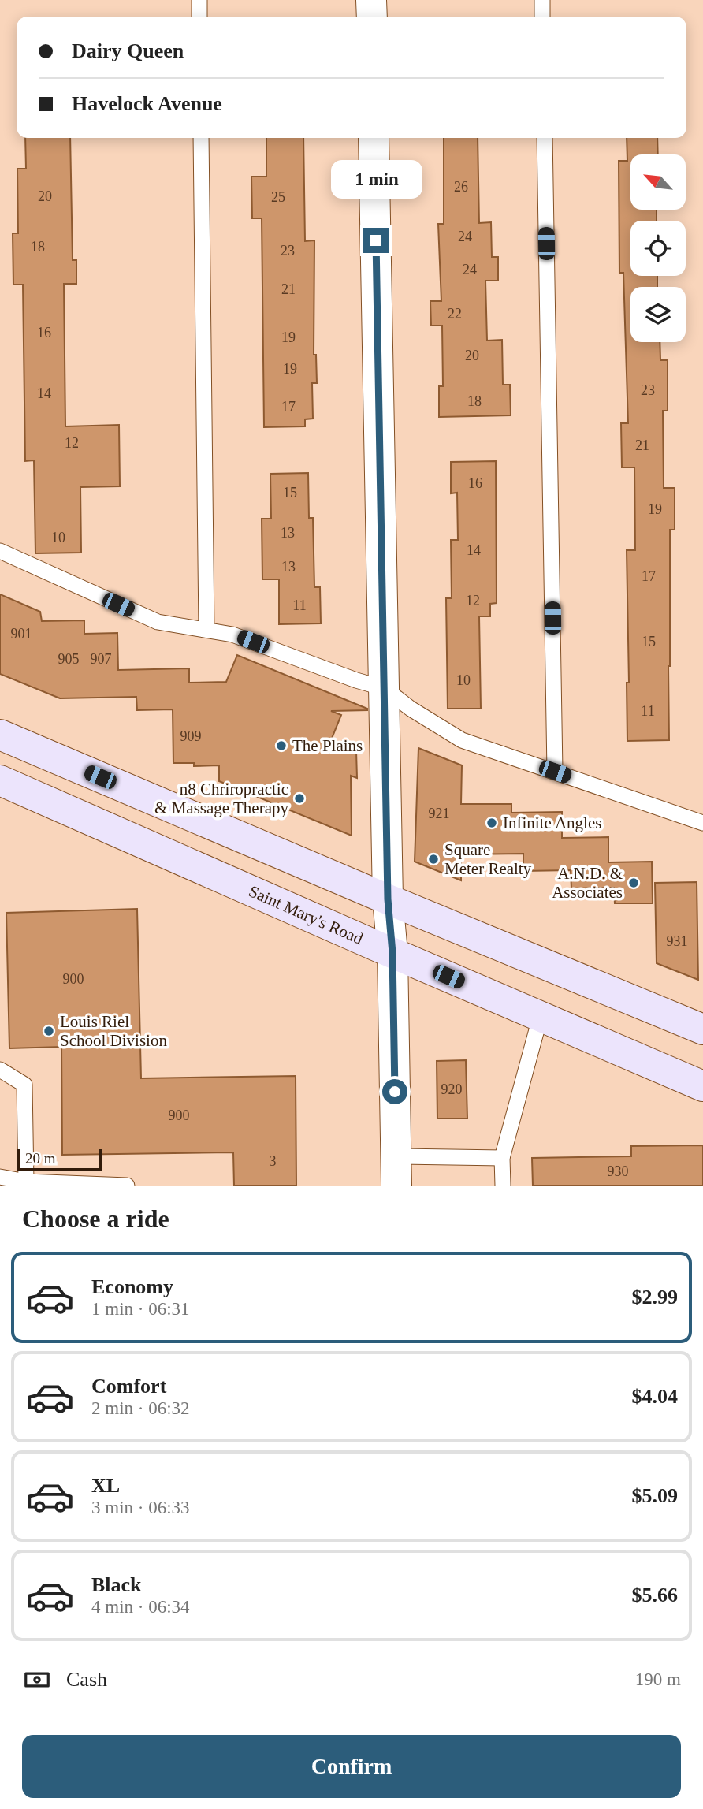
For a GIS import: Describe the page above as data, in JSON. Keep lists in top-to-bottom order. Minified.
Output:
{"streets":{"main road":["Saint Mary's Road"]},"places":["The Plains","n8 Chriropractic & Massage Therapy","Infinite Angles","Square Meter Realty","A.N.D. & Associates","Louis Riel School Division"],"house_numbers":["26","20","25","24","18","23","24","21","22","16","19","20","19","23","14","18","17","12","21","16","15","19","13","10","14","13","17","12","11","901","15","905","907","10","11","909","921","931","900","920","900","3","930"],"scale_bar":"20 m","north":"top left","page":{"banner":["Dairy Queen","Havelock Avenue"],"bubble":"1 min","scale":"20 m","heading":"Choose a ride","list":[{"name":"Economy","note":"1 min · 06:31","value":"$2.99"},{"name":"Comfort","note":"2 min · 06:32","value":"$4.04"},{"name":"XL","note":"3 min · 06:33","value":"$5.09"},{"name":"Black","note":"4 min · 06:34","value":"$5.66"}],"pay":["Cash","190 m"],"buttons":"Confirm"}}
